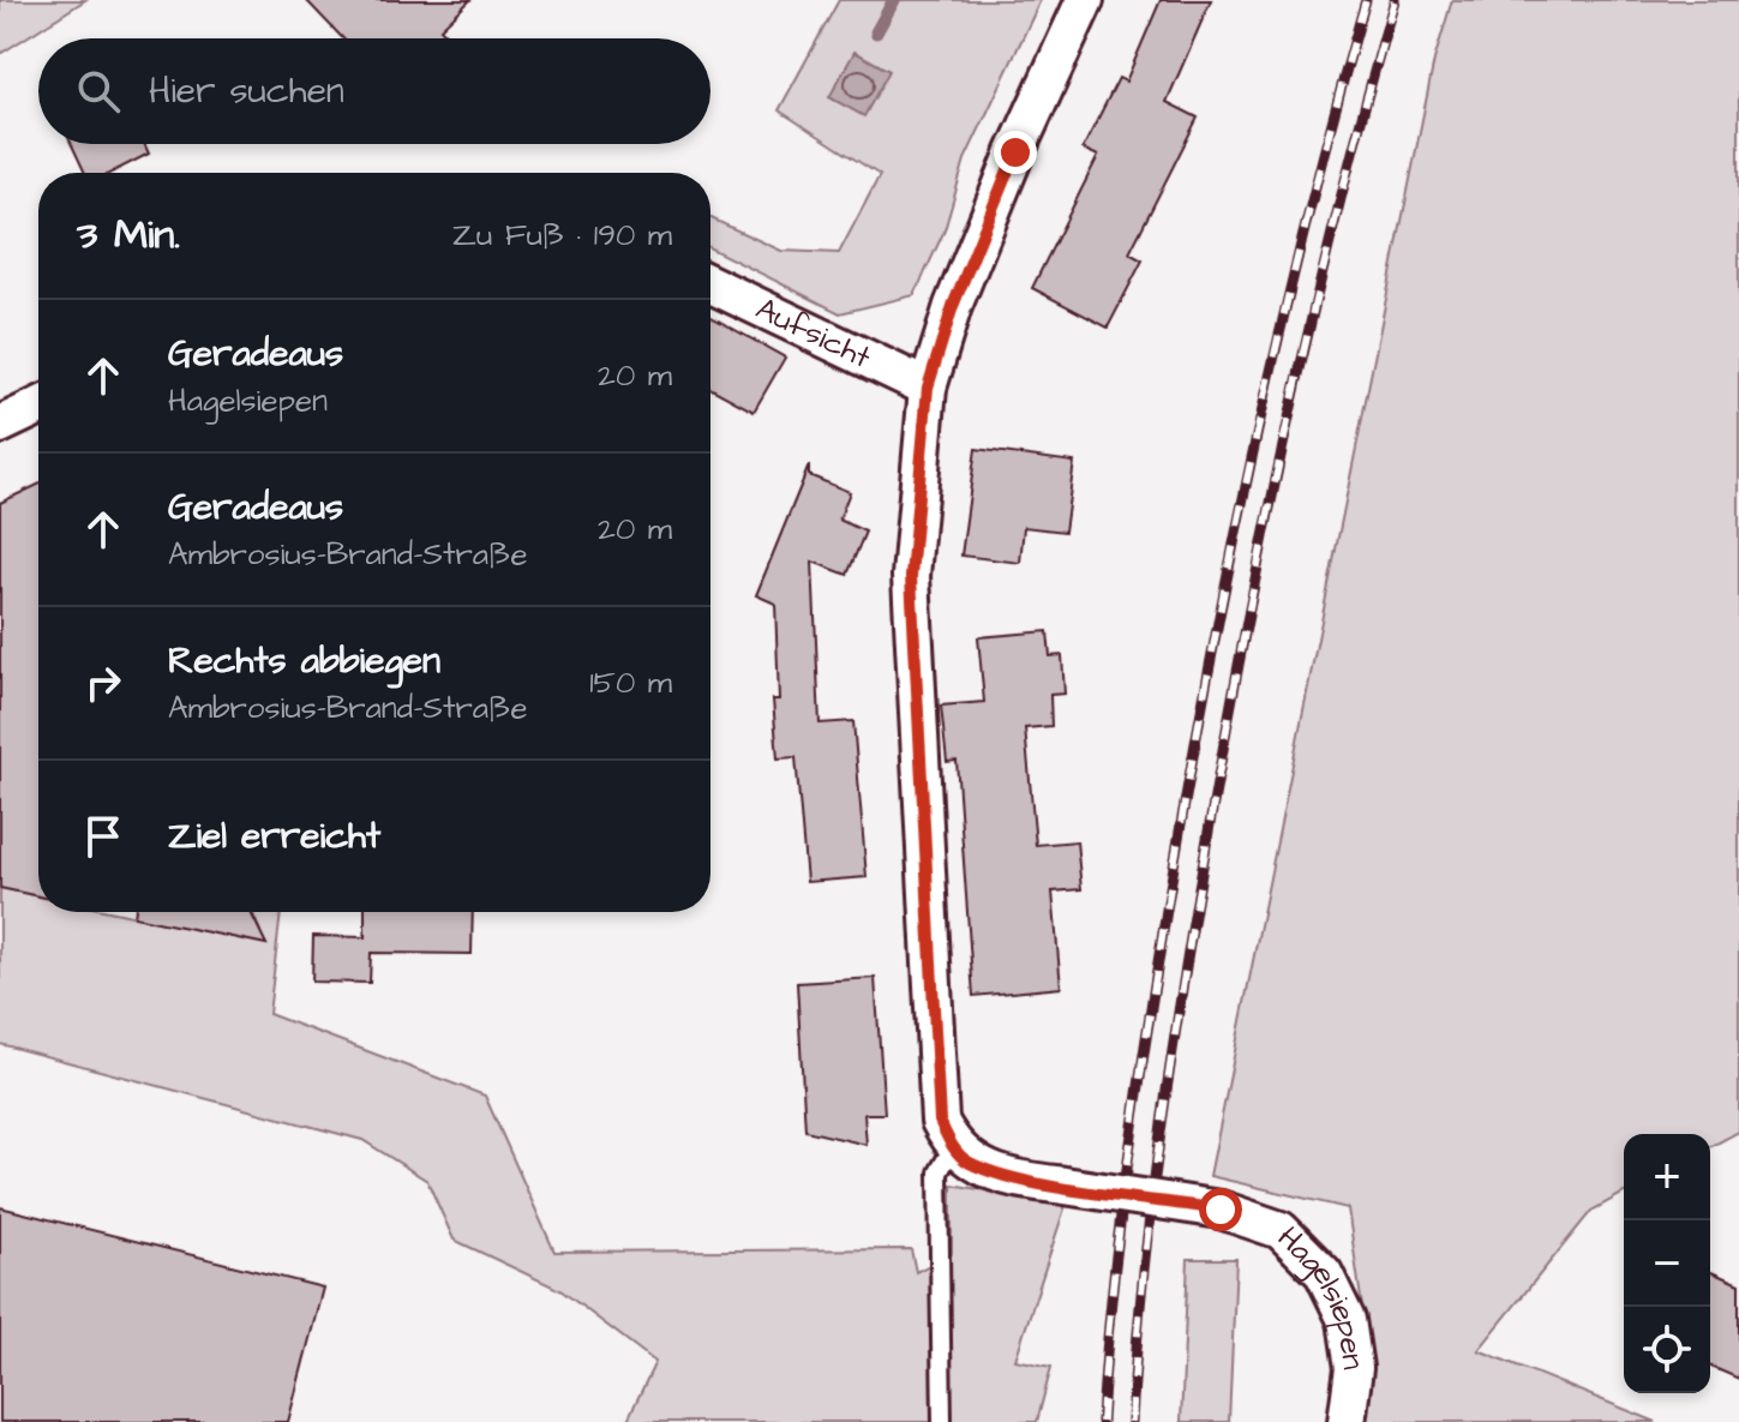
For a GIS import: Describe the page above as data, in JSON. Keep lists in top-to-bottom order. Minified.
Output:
{"streets":{"street":["Aufsicht","Hagelsiepen"]},"page":{"search":"Hier suchen","heading":["3 Min.","Zu Fuß · 190 m"],"list":[["Geradeaus","Hagelsiepen","20 m"],["Geradeaus","Ambrosius-Brand-Straße","20 m"],["Rechts abbiegen","Ambrosius-Brand-Straße","150 m"],"Ziel erreicht"],"map_buttons":["+","−"]}}
